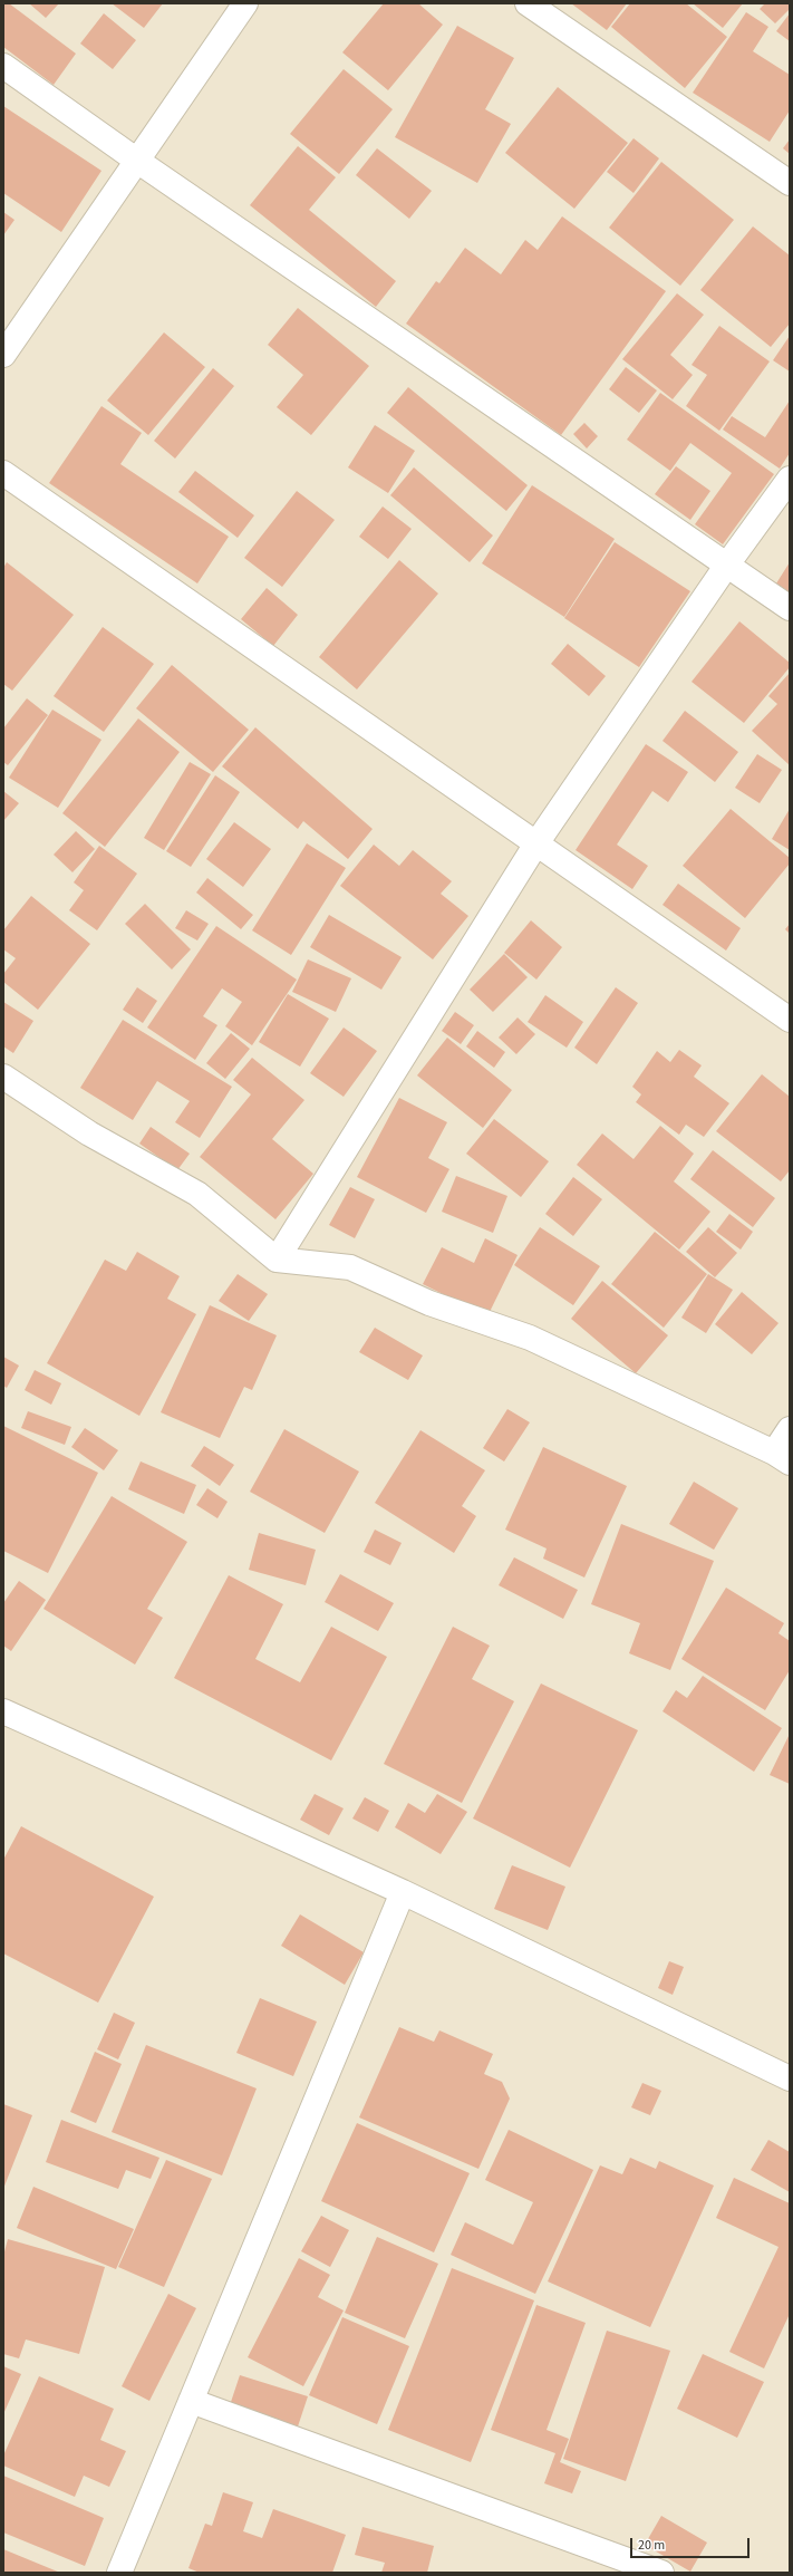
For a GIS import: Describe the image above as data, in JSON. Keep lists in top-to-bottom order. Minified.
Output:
{"scale_bar":"20 m"}
